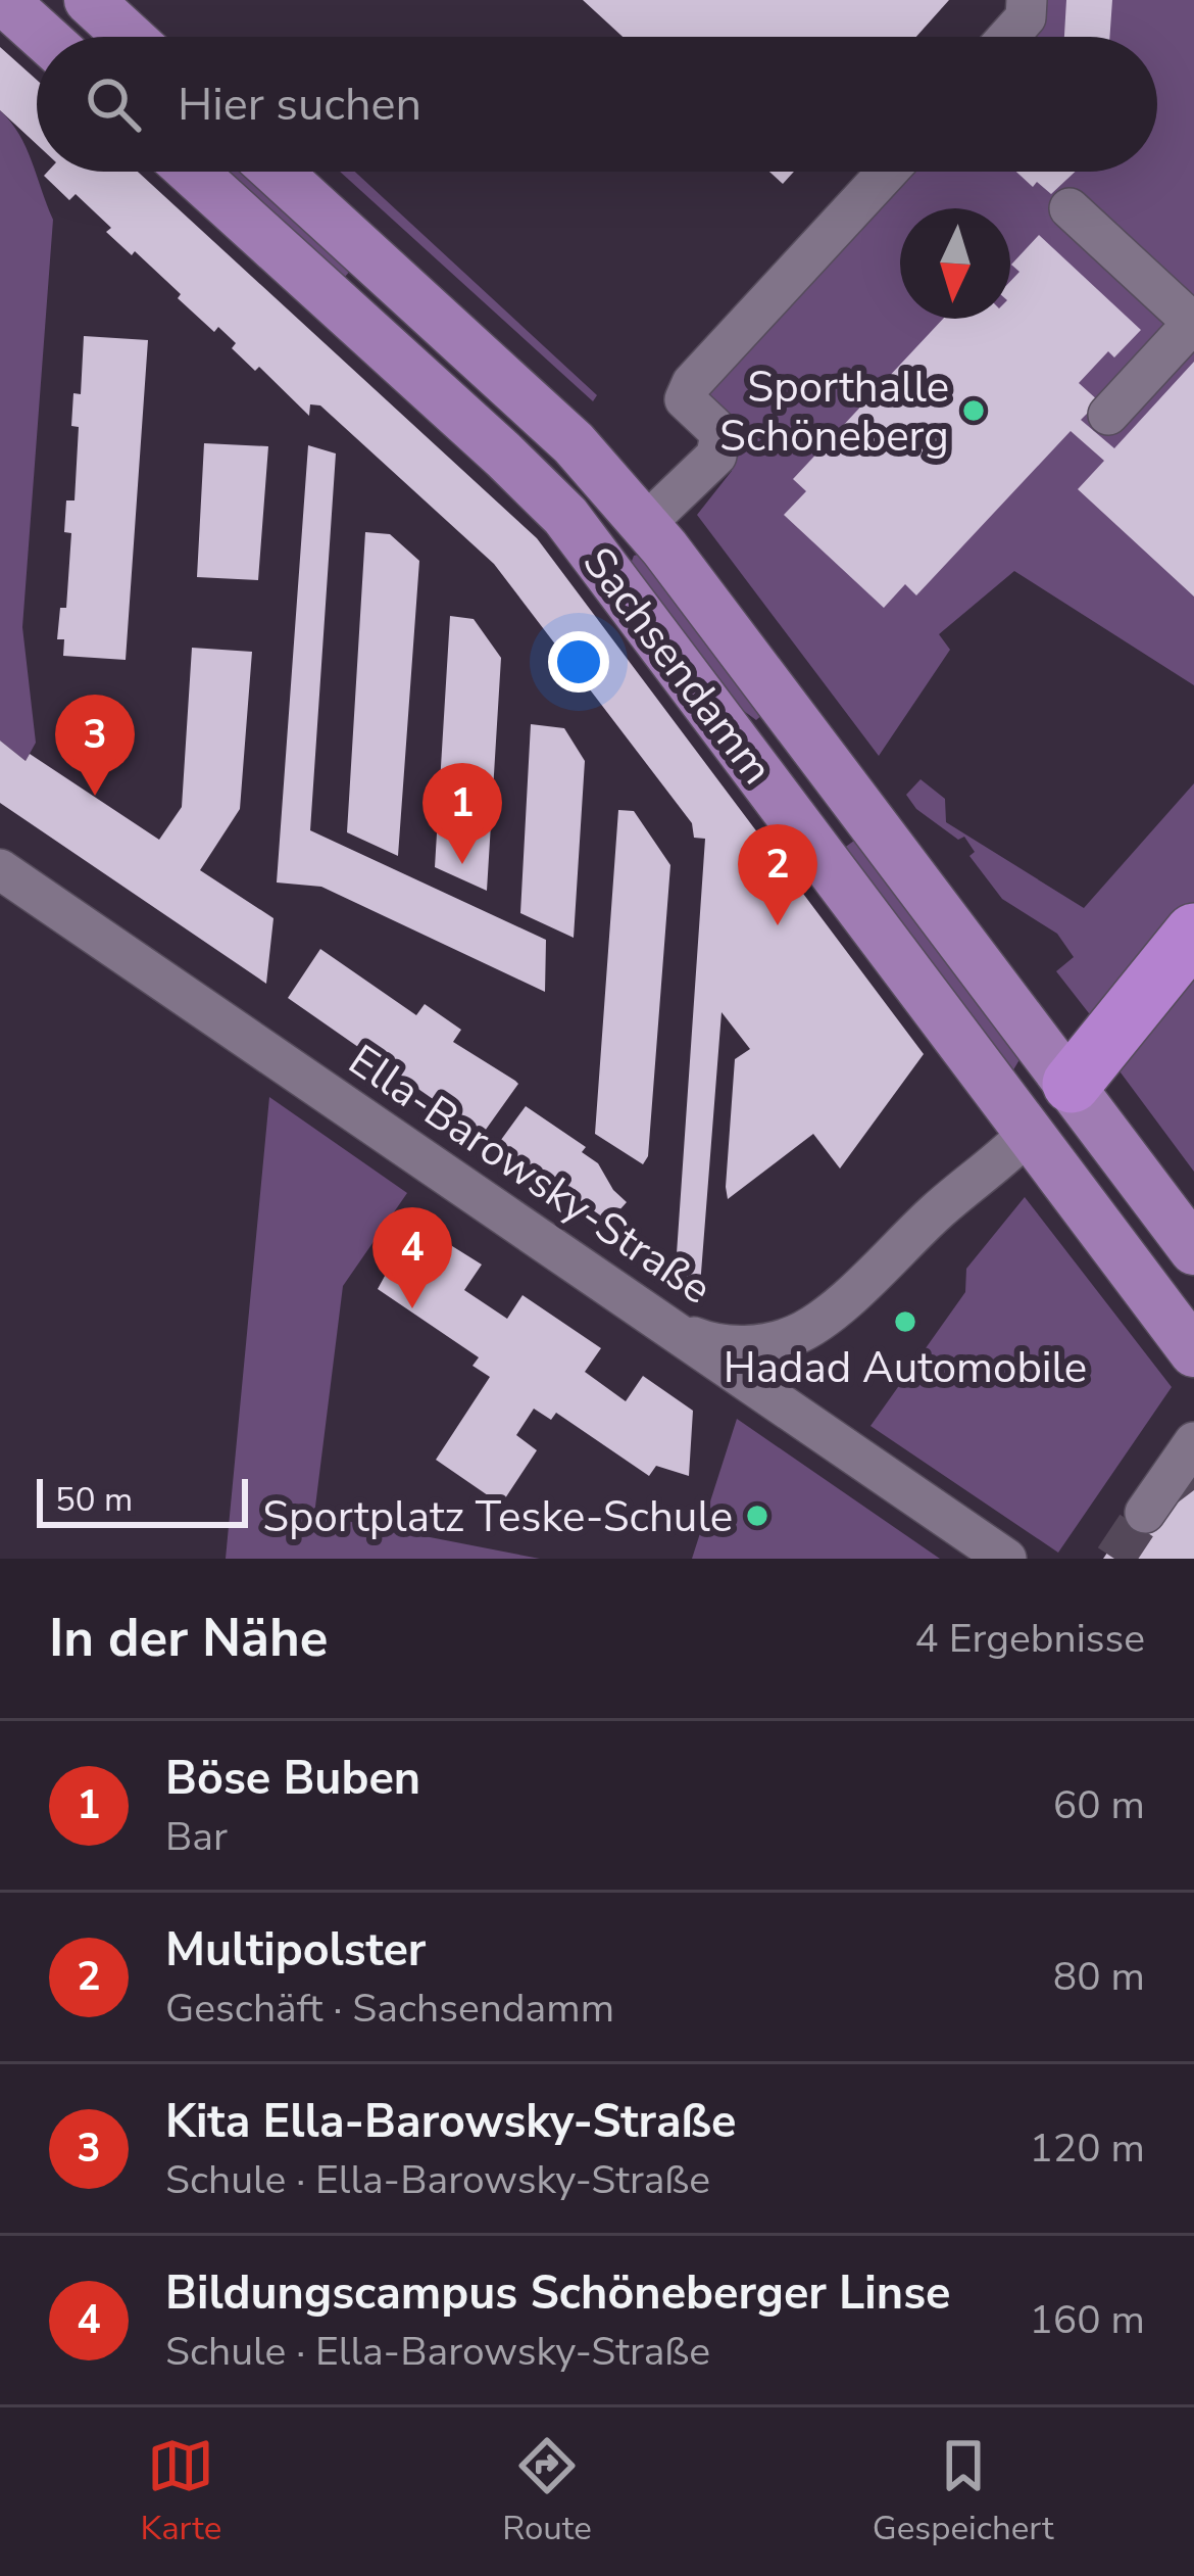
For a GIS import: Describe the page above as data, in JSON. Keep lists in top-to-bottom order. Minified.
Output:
{"streets":{"main road":["Sachsendamm"],"street":["Ella-Barowsky-Straße"]},"places":["Sporthalle Schöneberg","Hadad Automobile","Sportplatz Teske-Schule"],"scale_bar":"50 m","north":"bottom","page":{"search":"Hier suchen","pins":["3","1","2","4"],"scale":"50 m","heading":["In der Nähe","4 Ergebnisse"],"list":[{"mark":"1","name":"Böse Buben","note":"Bar","value":"60 m"},{"mark":"2","name":"Multipolster","note":"Geschäft · Sachsendamm","value":"80 m"},{"mark":"3","name":"Kita Ella-Barowsky-Straße","note":"Schule · Ella-Barowsky-Straße","value":"120 m"},{"mark":"4","name":"Bildungscampus Schöneberger Linse","note":"Schule · Ella-Barowsky-Straße","value":"160 m"}],"nav":["Karte","Route","Gespeichert"]}}
